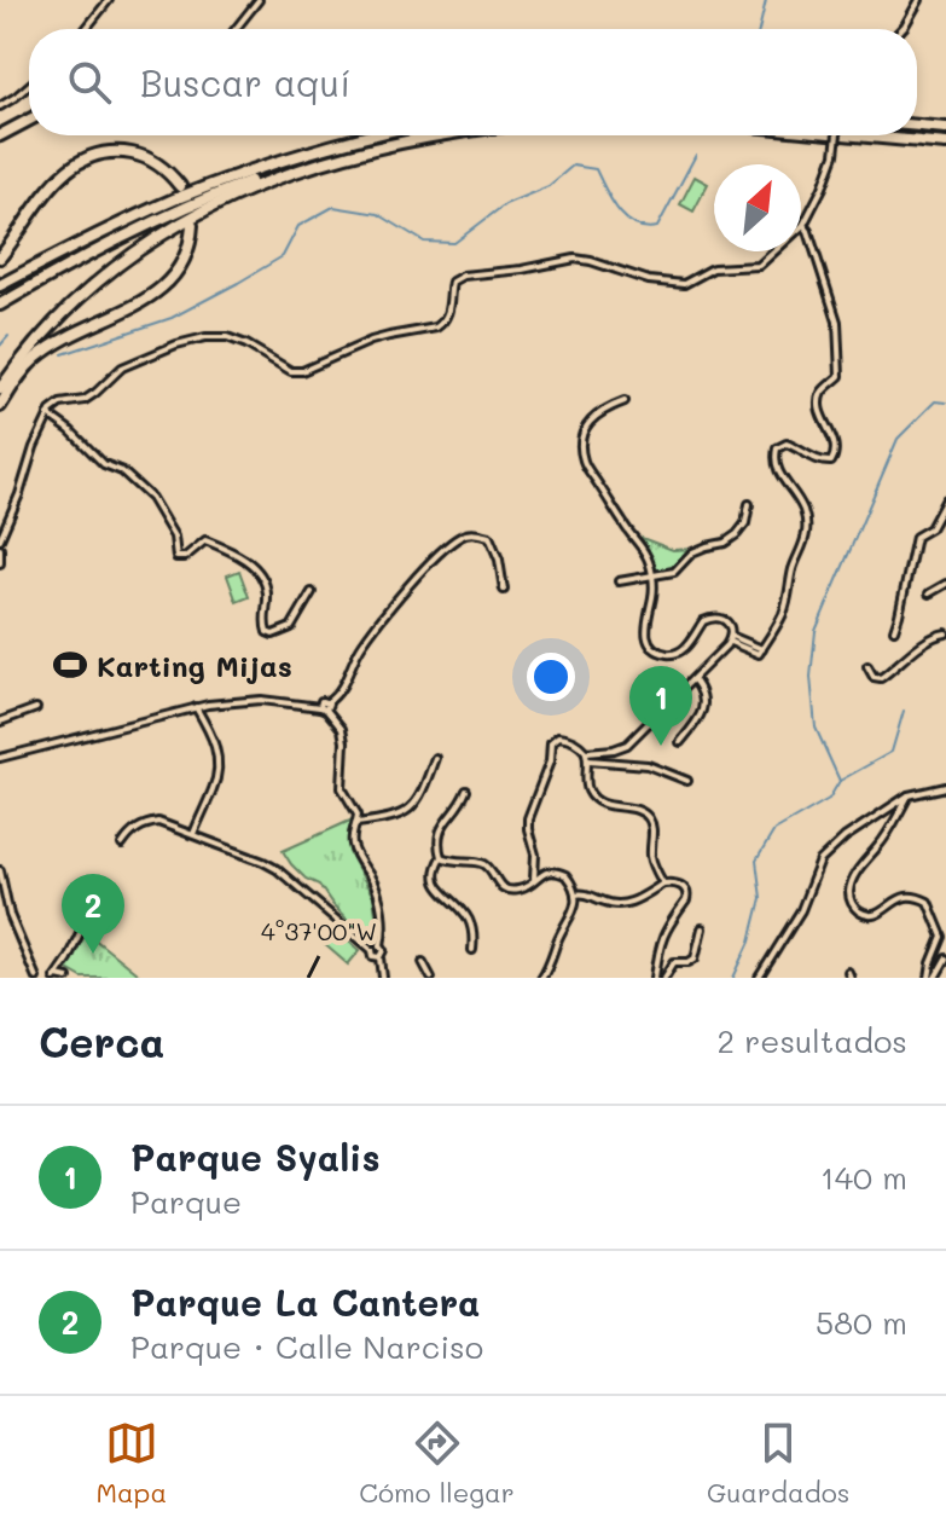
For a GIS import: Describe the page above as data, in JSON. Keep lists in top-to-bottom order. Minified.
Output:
{"places":{"sports":["Karting Mijas"]},"north":"top right","page":{"search":"Buscar aquí","pins":["1","2"],"heading":["Cerca","2 resultados"],"list":[{"mark":"1","name":"Parque Syalis","note":"Parque","value":"140 m"},{"mark":"2","name":"Parque La Cantera","note":"Parque · Calle Narciso","value":"580 m"}],"nav":["Mapa","Cómo llegar","Guardados"]},"coordinates":["4°37'00\"W"]}
